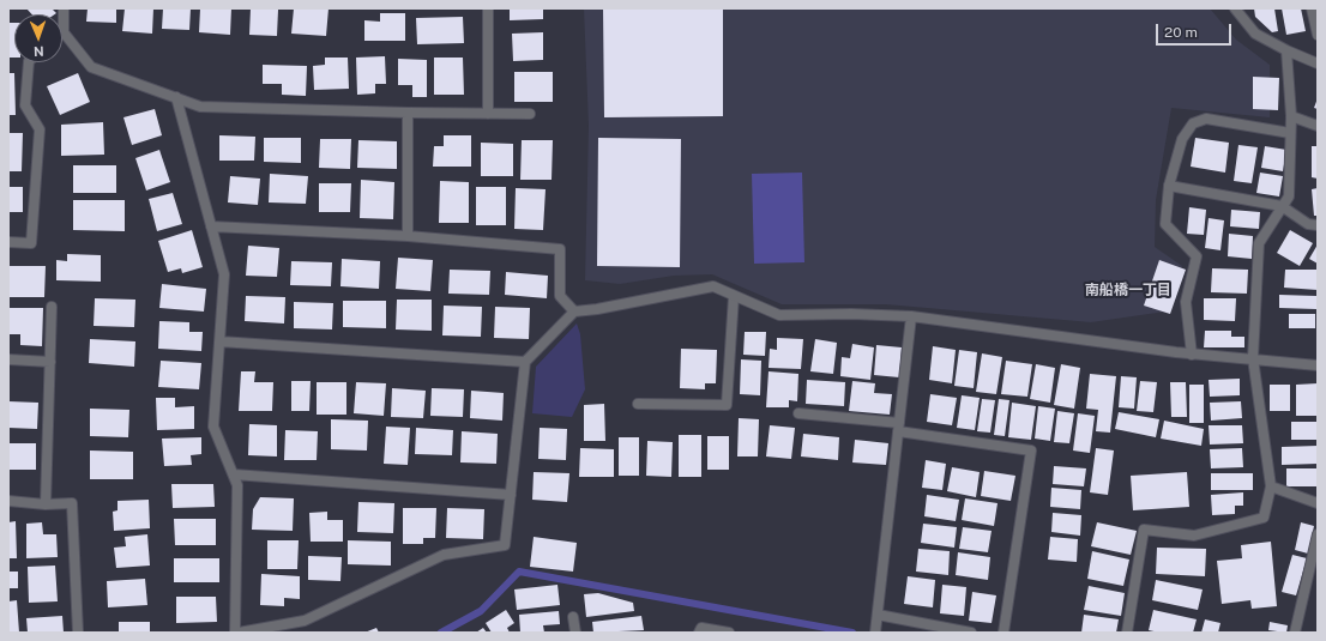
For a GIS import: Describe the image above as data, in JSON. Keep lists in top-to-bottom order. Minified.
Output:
{"districts":["南船橋一丁目"],"scale_bar":"20 m","north":"bottom"}
